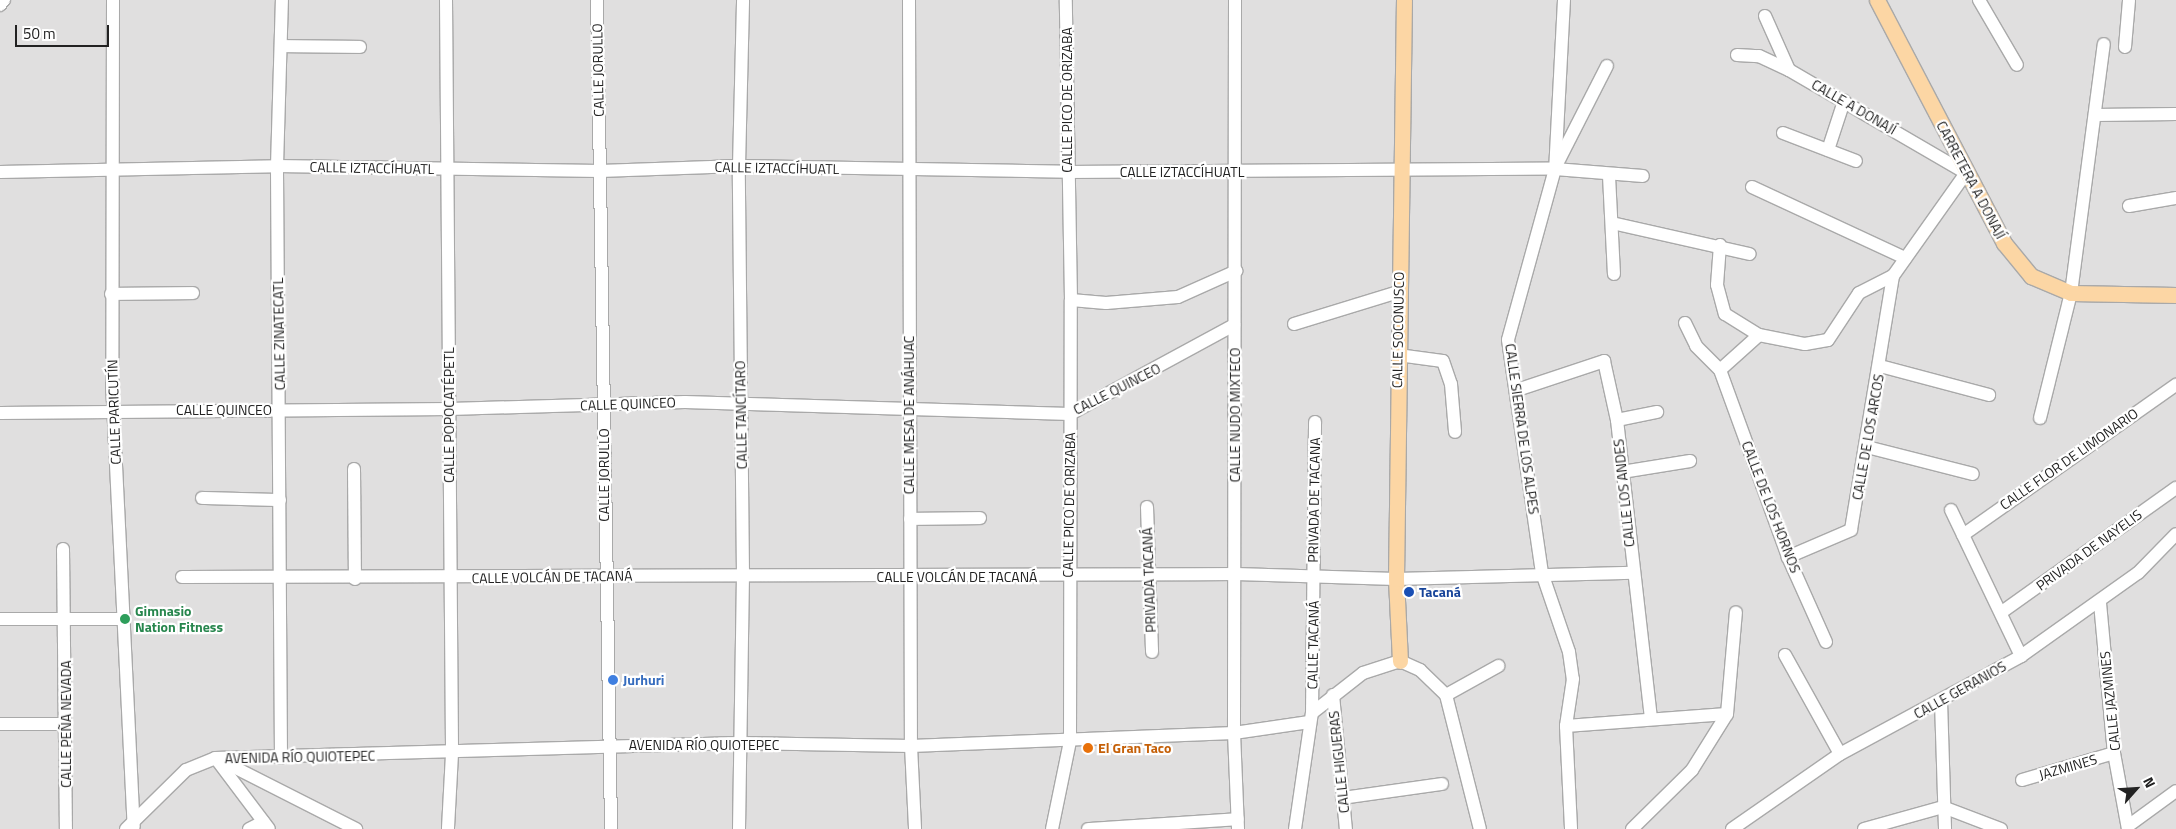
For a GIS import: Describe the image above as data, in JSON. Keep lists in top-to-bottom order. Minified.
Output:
{"streets":{"main road":["CARRETERA A DONAJÍ","CALLE SOCONUSCO"],"street":["CALLE JORULLO","CALLE PICO DE ORIZABA","CALLE A DONAJÍ","CALLE IZTACCÍHUATL","CALLE ZINATECATL","CALLE QUINCEO","CALLE PARICUTÍN","CALLE POPOCATÉPETL","CALLE TANCÍTARO","CALLE MESA DE ANÁHUAC","CALLE NUDO MIXTECO","CALLE SIERRA DE LOS ALPES","CALLE DE LOS ARCOS","CALLE FLOR DE LIMONARIO","CALLE LOS ANDES","PRIVADA DE TACANA","CALLE DE LOS HORNOS","PRIVADA DE NAYELIS","CALLE VOLCÁN DE TACANÁ","PRIVADA TACANÁ","CALLE TACANÁ","CALLE GERANIOS","CALLE JAZMINES","CALLE PEÑA NEVADA","AVENIDA RÍO QUIOTEPEC","CALLE HIGUERAS","JAZMINES"]},"crossings":[["CALLE JORULLO","CALLE IZTACCÍHUATL"],["CALLE JORULLO","CALLE QUINCEO"],["CALLE JORULLO","CALLE VOLCÁN DE TACANÁ"],["CALLE JORULLO","AVENIDA RÍO QUIOTEPEC"],["CALLE PICO DE ORIZABA","CALLE IZTACCÍHUATL"],["CALLE PICO DE ORIZABA","CALLE QUINCEO"],["CALLE PICO DE ORIZABA","CALLE VOLCÁN DE TACANÁ"],["CALLE PICO DE ORIZABA","AVENIDA RÍO QUIOTEPEC"],["CALLE A DONAJÍ","CARRETERA A DONAJÍ"],["CALLE A DONAJÍ","CALLE DE LOS ARCOS"],["CALLE IZTACCÍHUATL","CALLE SOCONUSCO"],["CALLE IZTACCÍHUATL","CALLE ZINATECATL"],["CALLE IZTACCÍHUATL","CALLE PARICUTÍN"],["CALLE IZTACCÍHUATL","CALLE POPOCATÉPETL"],["CALLE IZTACCÍHUATL","CALLE TANCÍTARO"],["CALLE IZTACCÍHUATL","CALLE MESA DE ANÁHUAC"],["CALLE IZTACCÍHUATL","CALLE NUDO MIXTECO"],["CALLE IZTACCÍHUATL","CALLE SIERRA DE LOS ALPES"],["CARRETERA A DONAJÍ","CALLE DE LOS ARCOS"],["CALLE SOCONUSCO","CALLE VOLCÁN DE TACANÁ"],["CALLE ZINATECATL","CALLE QUINCEO"],["CALLE ZINATECATL","CALLE VOLCÁN DE TACANÁ"],["CALLE ZINATECATL","AVENIDA RÍO QUIOTEPEC"],["CALLE QUINCEO","CALLE PARICUTÍN"],["CALLE QUINCEO","CALLE POPOCATÉPETL"],["CALLE QUINCEO","CALLE TANCÍTARO"],["CALLE QUINCEO","CALLE MESA DE ANÁHUAC"],["CALLE QUINCEO","CALLE NUDO MIXTECO"],["CALLE PARICUTÍN","AVENIDA RÍO QUIOTEPEC"],["CALLE POPOCATÉPETL","CALLE VOLCÁN DE TACANÁ"],["CALLE POPOCATÉPETL","AVENIDA RÍO QUIOTEPEC"],["CALLE TANCÍTARO","CALLE VOLCÁN DE TACANÁ"],["CALLE TANCÍTARO","AVENIDA RÍO QUIOTEPEC"],["CALLE MESA DE ANÁHUAC","CALLE VOLCÁN DE TACANÁ"],["CALLE MESA DE ANÁHUAC","AVENIDA RÍO QUIOTEPEC"],["CALLE NUDO MIXTECO","CALLE VOLCÁN DE TACANÁ"],["CALLE NUDO MIXTECO","AVENIDA RÍO QUIOTEPEC"],["CALLE SIERRA DE LOS ALPES","CALLE LOS ANDES"],["CALLE SIERRA DE LOS ALPES","CALLE VOLCÁN DE TACANÁ"],["CALLE DE LOS ARCOS","CALLE DE LOS HORNOS"],["CALLE LOS ANDES","CALLE VOLCÁN DE TACANÁ"],["PRIVADA DE TACANA","CALLE VOLCÁN DE TACANÁ"],["PRIVADA DE TACANA","CALLE TACANÁ"],["CALLE VOLCÁN DE TACANÁ","PRIVADA TACANÁ"],["CALLE VOLCÁN DE TACANÁ","CALLE TACANÁ"],["CALLE TACANÁ","AVENIDA RÍO QUIOTEPEC"],["CALLE GERANIOS","CALLE JAZMINES"],["CALLE JAZMINES","JAZMINES"]],"places":["Tacaná","Gimnasio Nation Fitness","Jurhuri","El Gran Taco"],"scale_bar":"50 m","north":"top right"}
